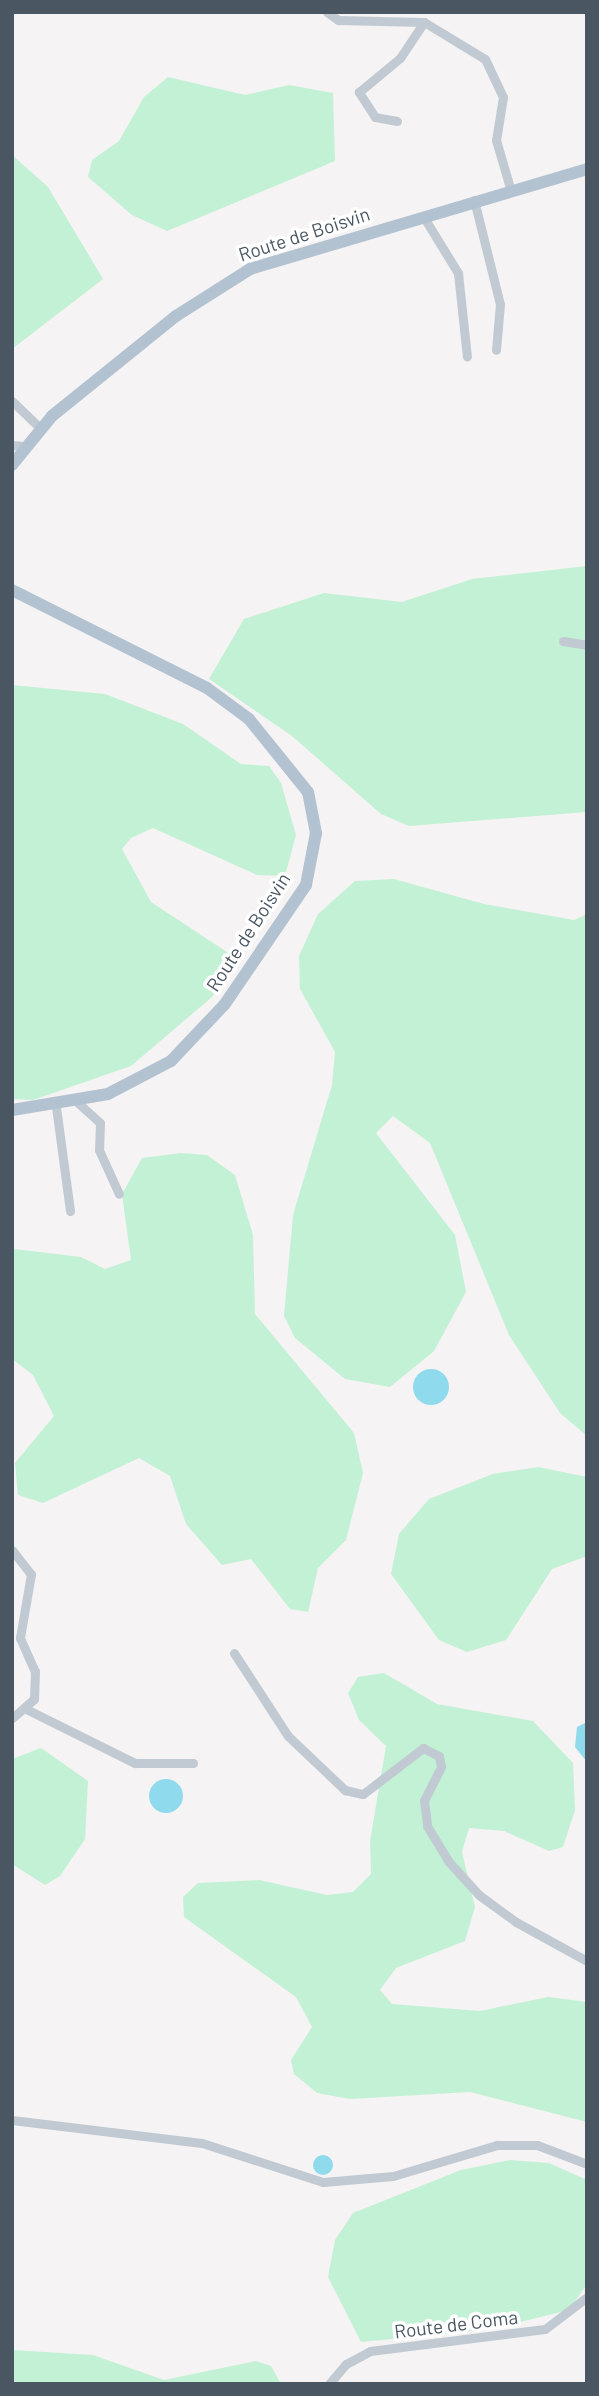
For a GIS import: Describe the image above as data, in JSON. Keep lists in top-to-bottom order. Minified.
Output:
{"streets":{"main road":["Route de Boisvin"],"street":["Route de Coma"]}}
